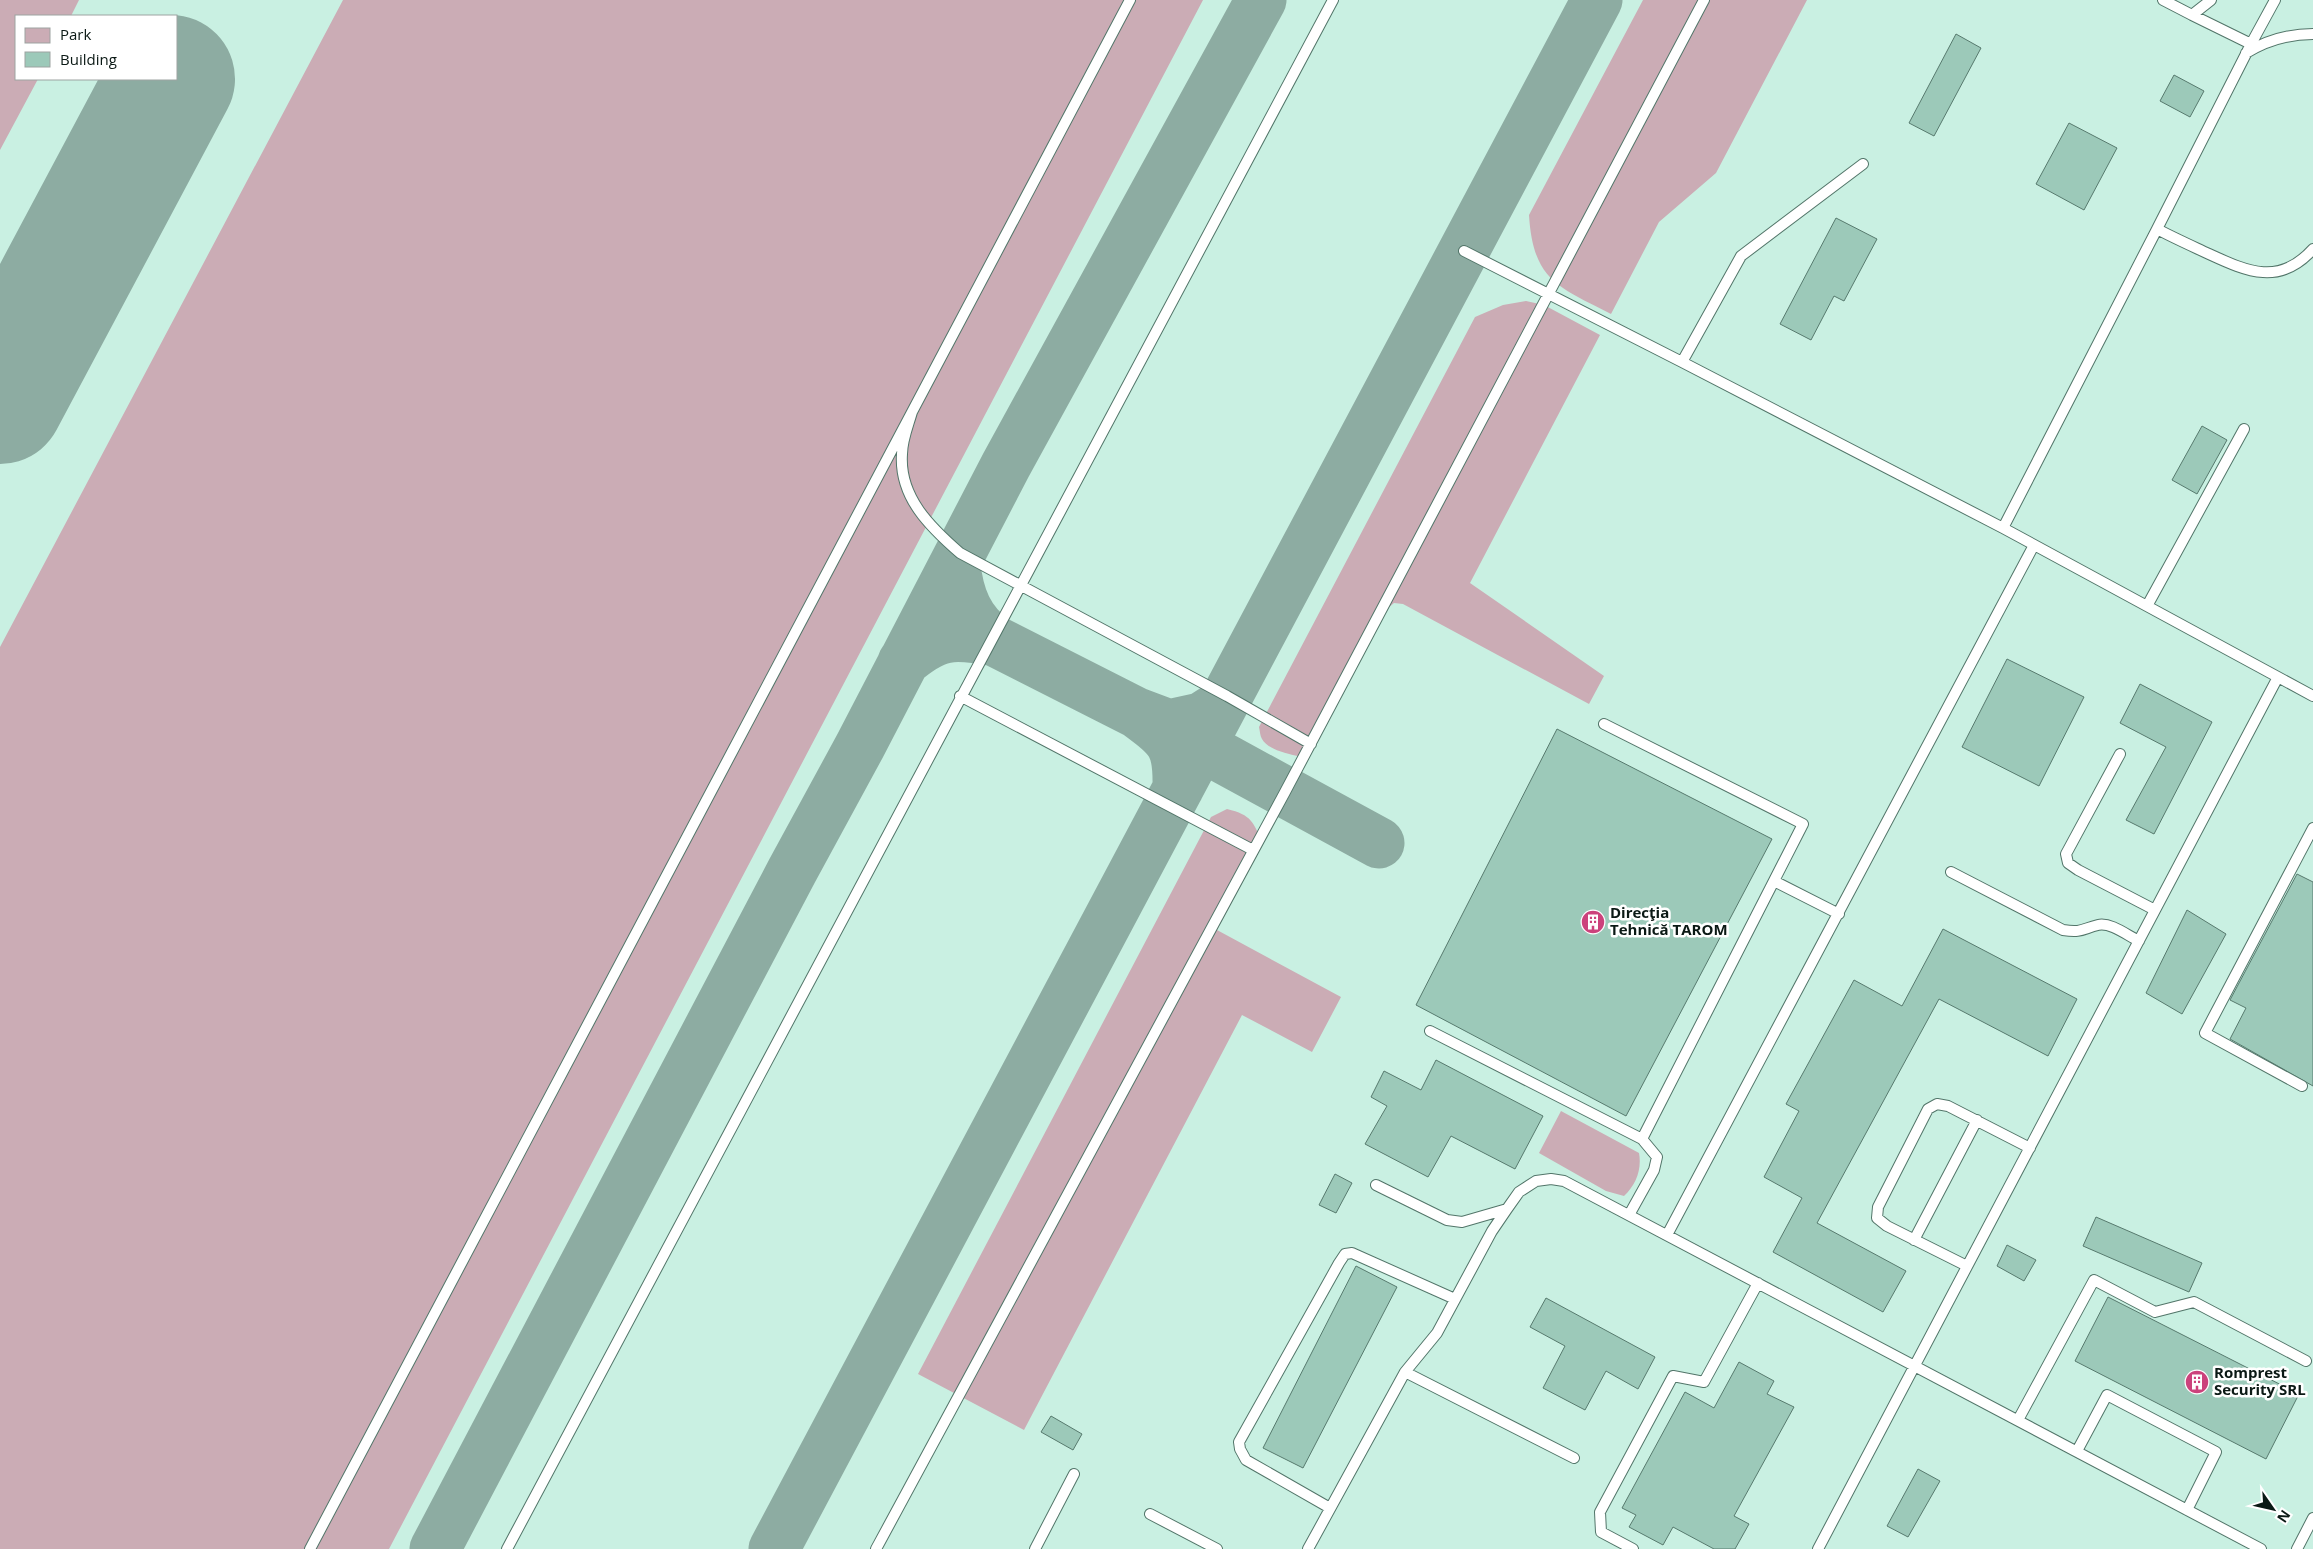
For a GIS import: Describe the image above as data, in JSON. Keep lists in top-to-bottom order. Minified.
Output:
{"places":{"building":["Direcţia Tehnică TAROM","Romprest Security SRL"]},"legend":["Park","Building"],"north":"bottom right"}
